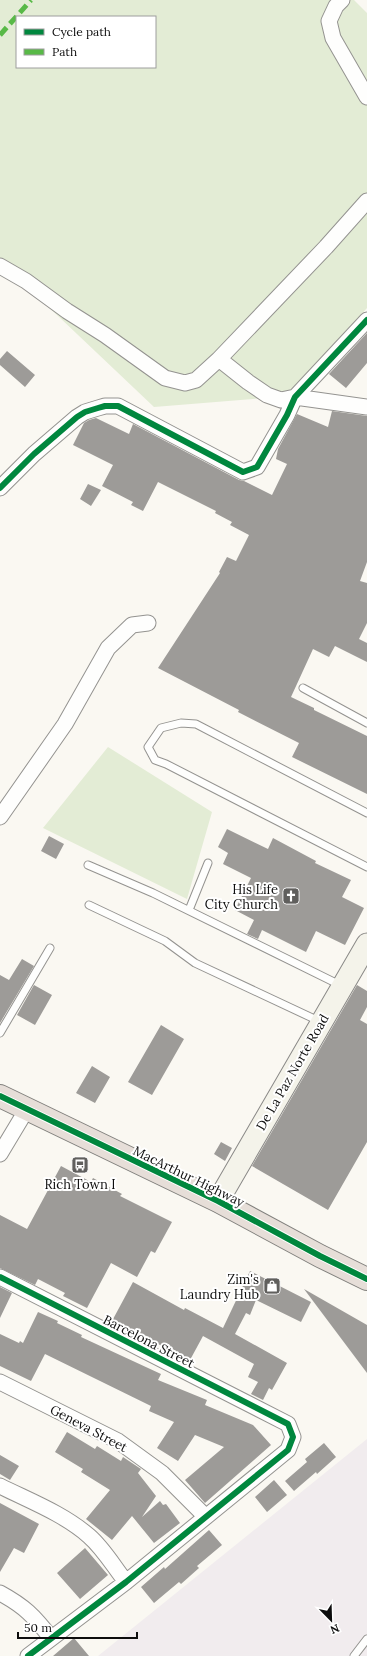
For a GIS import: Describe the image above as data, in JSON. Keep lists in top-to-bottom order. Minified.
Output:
{"streets":{"highway":["MacArthur Highway"],"street":["De La Paz Norte Road","Barcelona Street","Geneva Street"]},"crossings":[["De La Paz Norte Road","MacArthur Highway"],["Barcelona Street","Geneva Street"]],"places":{"church":["His Life City Church"],"bus stop":["Rich Town I"],"shop":["Zim's Laundry Hub"]},"legend":["Cycle path","Path"],"scale_bar":"50 m","north":"bottom right"}
